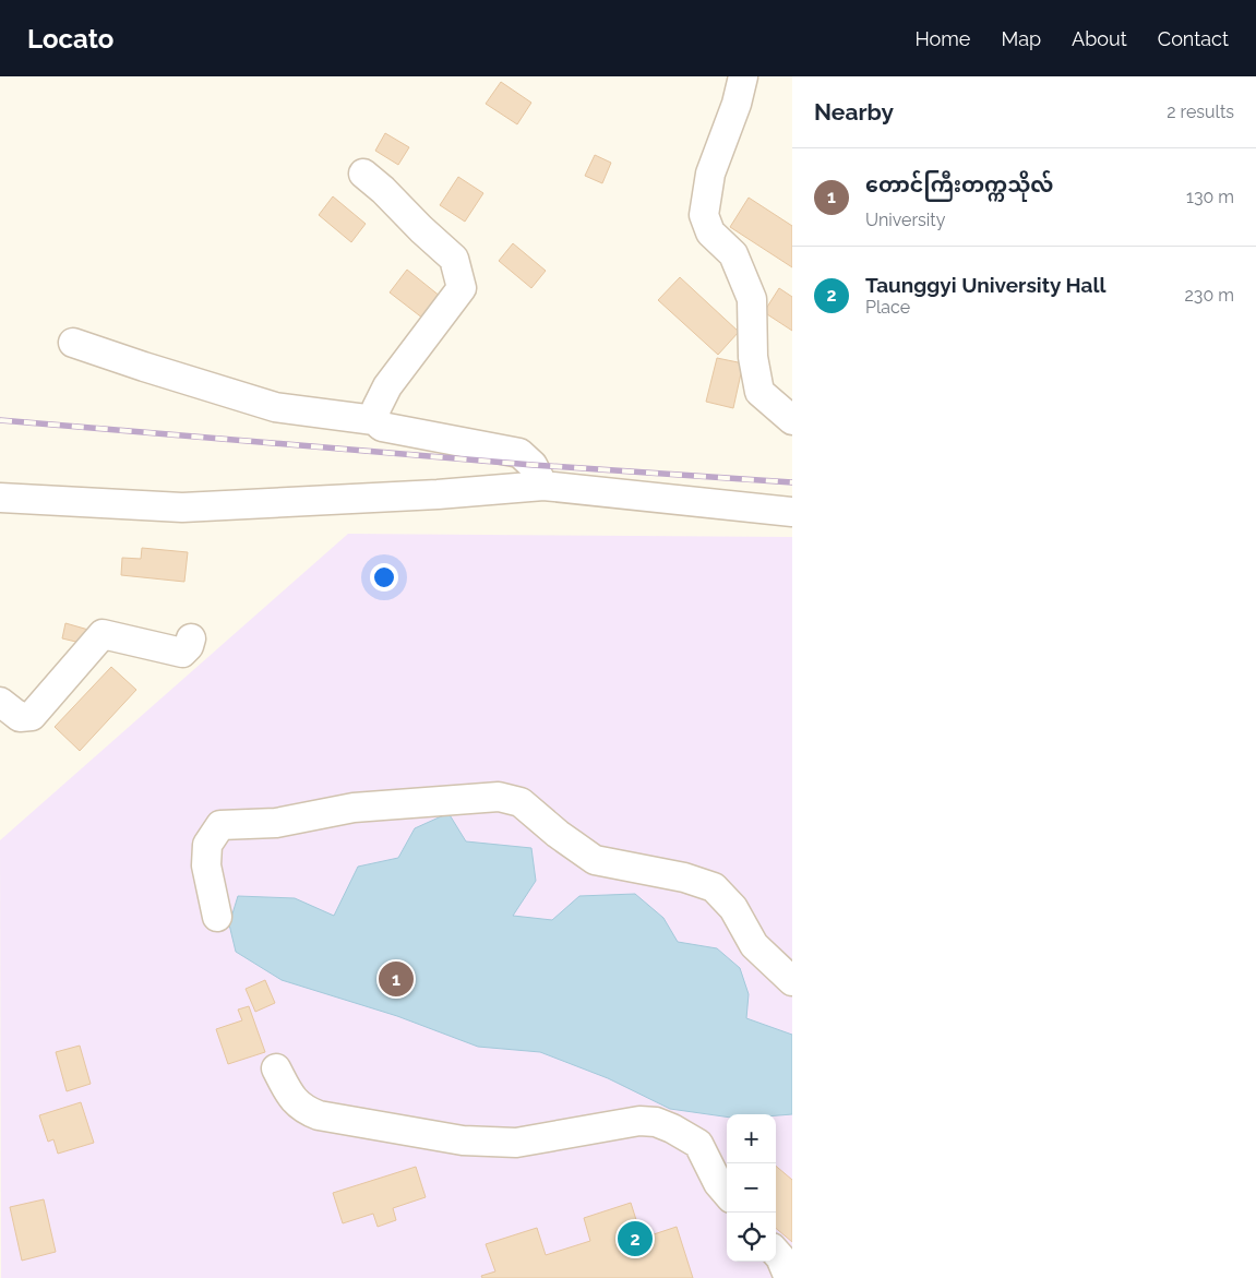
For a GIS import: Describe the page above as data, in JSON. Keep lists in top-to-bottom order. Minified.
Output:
{"page":{"header":"Locato","nav":["Home","Map","About","Contact"],"heading":["Nearby","2 results"],"list":[{"mark":"1","name":"တောင်ကြီးတက္ကသိုလ်","note":"University","value":"130 m"},{"mark":"2","name":"Taunggyi University Hall","note":"Place","value":"230 m"}],"pins":["1","2"],"map_buttons":["+","−"]}}
